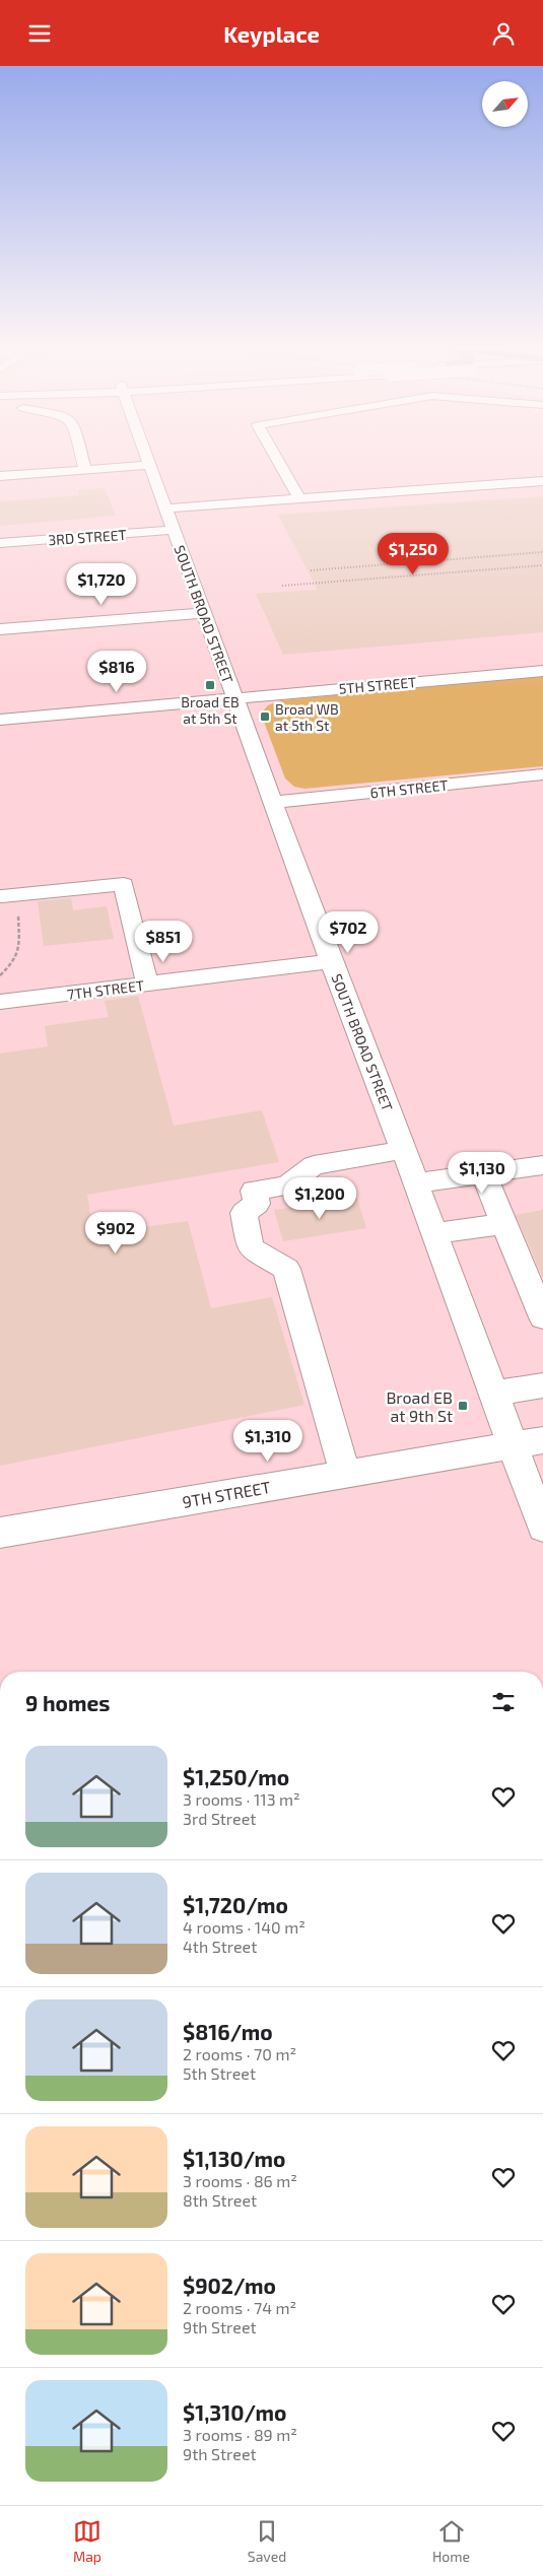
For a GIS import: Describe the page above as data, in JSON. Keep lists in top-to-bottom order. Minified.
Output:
{"streets":{"street":["3RD STREET","SOUTH BROAD STREET","5TH STREET","6TH STREET","7TH STREET","9TH STREET"]},"crossings":[["3RD STREET","SOUTH BROAD STREET"],["SOUTH BROAD STREET","5TH STREET"],["SOUTH BROAD STREET","6TH STREET"],["SOUTH BROAD STREET","7TH STREET"],["SOUTH BROAD STREET","9TH STREET"]],"places":{"transit":["Broad EB at 5th St","Broad WB at 5th St","Broad EB at 9th St"]},"north":"top right","page":{"header":"Keyplace","price":["$1,250","$1,720","$816","$702","$851","$1,130","$1,200","$902","$1,310"],"heading":"9 homes","list":[{"name":"$1,250/mo","note":"3 rooms · 113 m² · 3rd Street"},{"name":"$1,720/mo","note":"4 rooms · 140 m² · 4th Street"},{"name":"$816/mo","note":"2 rooms · 70 m² · 5th Street"},{"name":"$1,130/mo","note":"3 rooms · 86 m² · 8th Street"},{"name":"$902/mo","note":"2 rooms · 74 m² · 9th Street"},{"name":"$1,310/mo","note":"3 rooms · 89 m² · 9th Street"}],"tabs":["Map","Saved","Home"]}}
